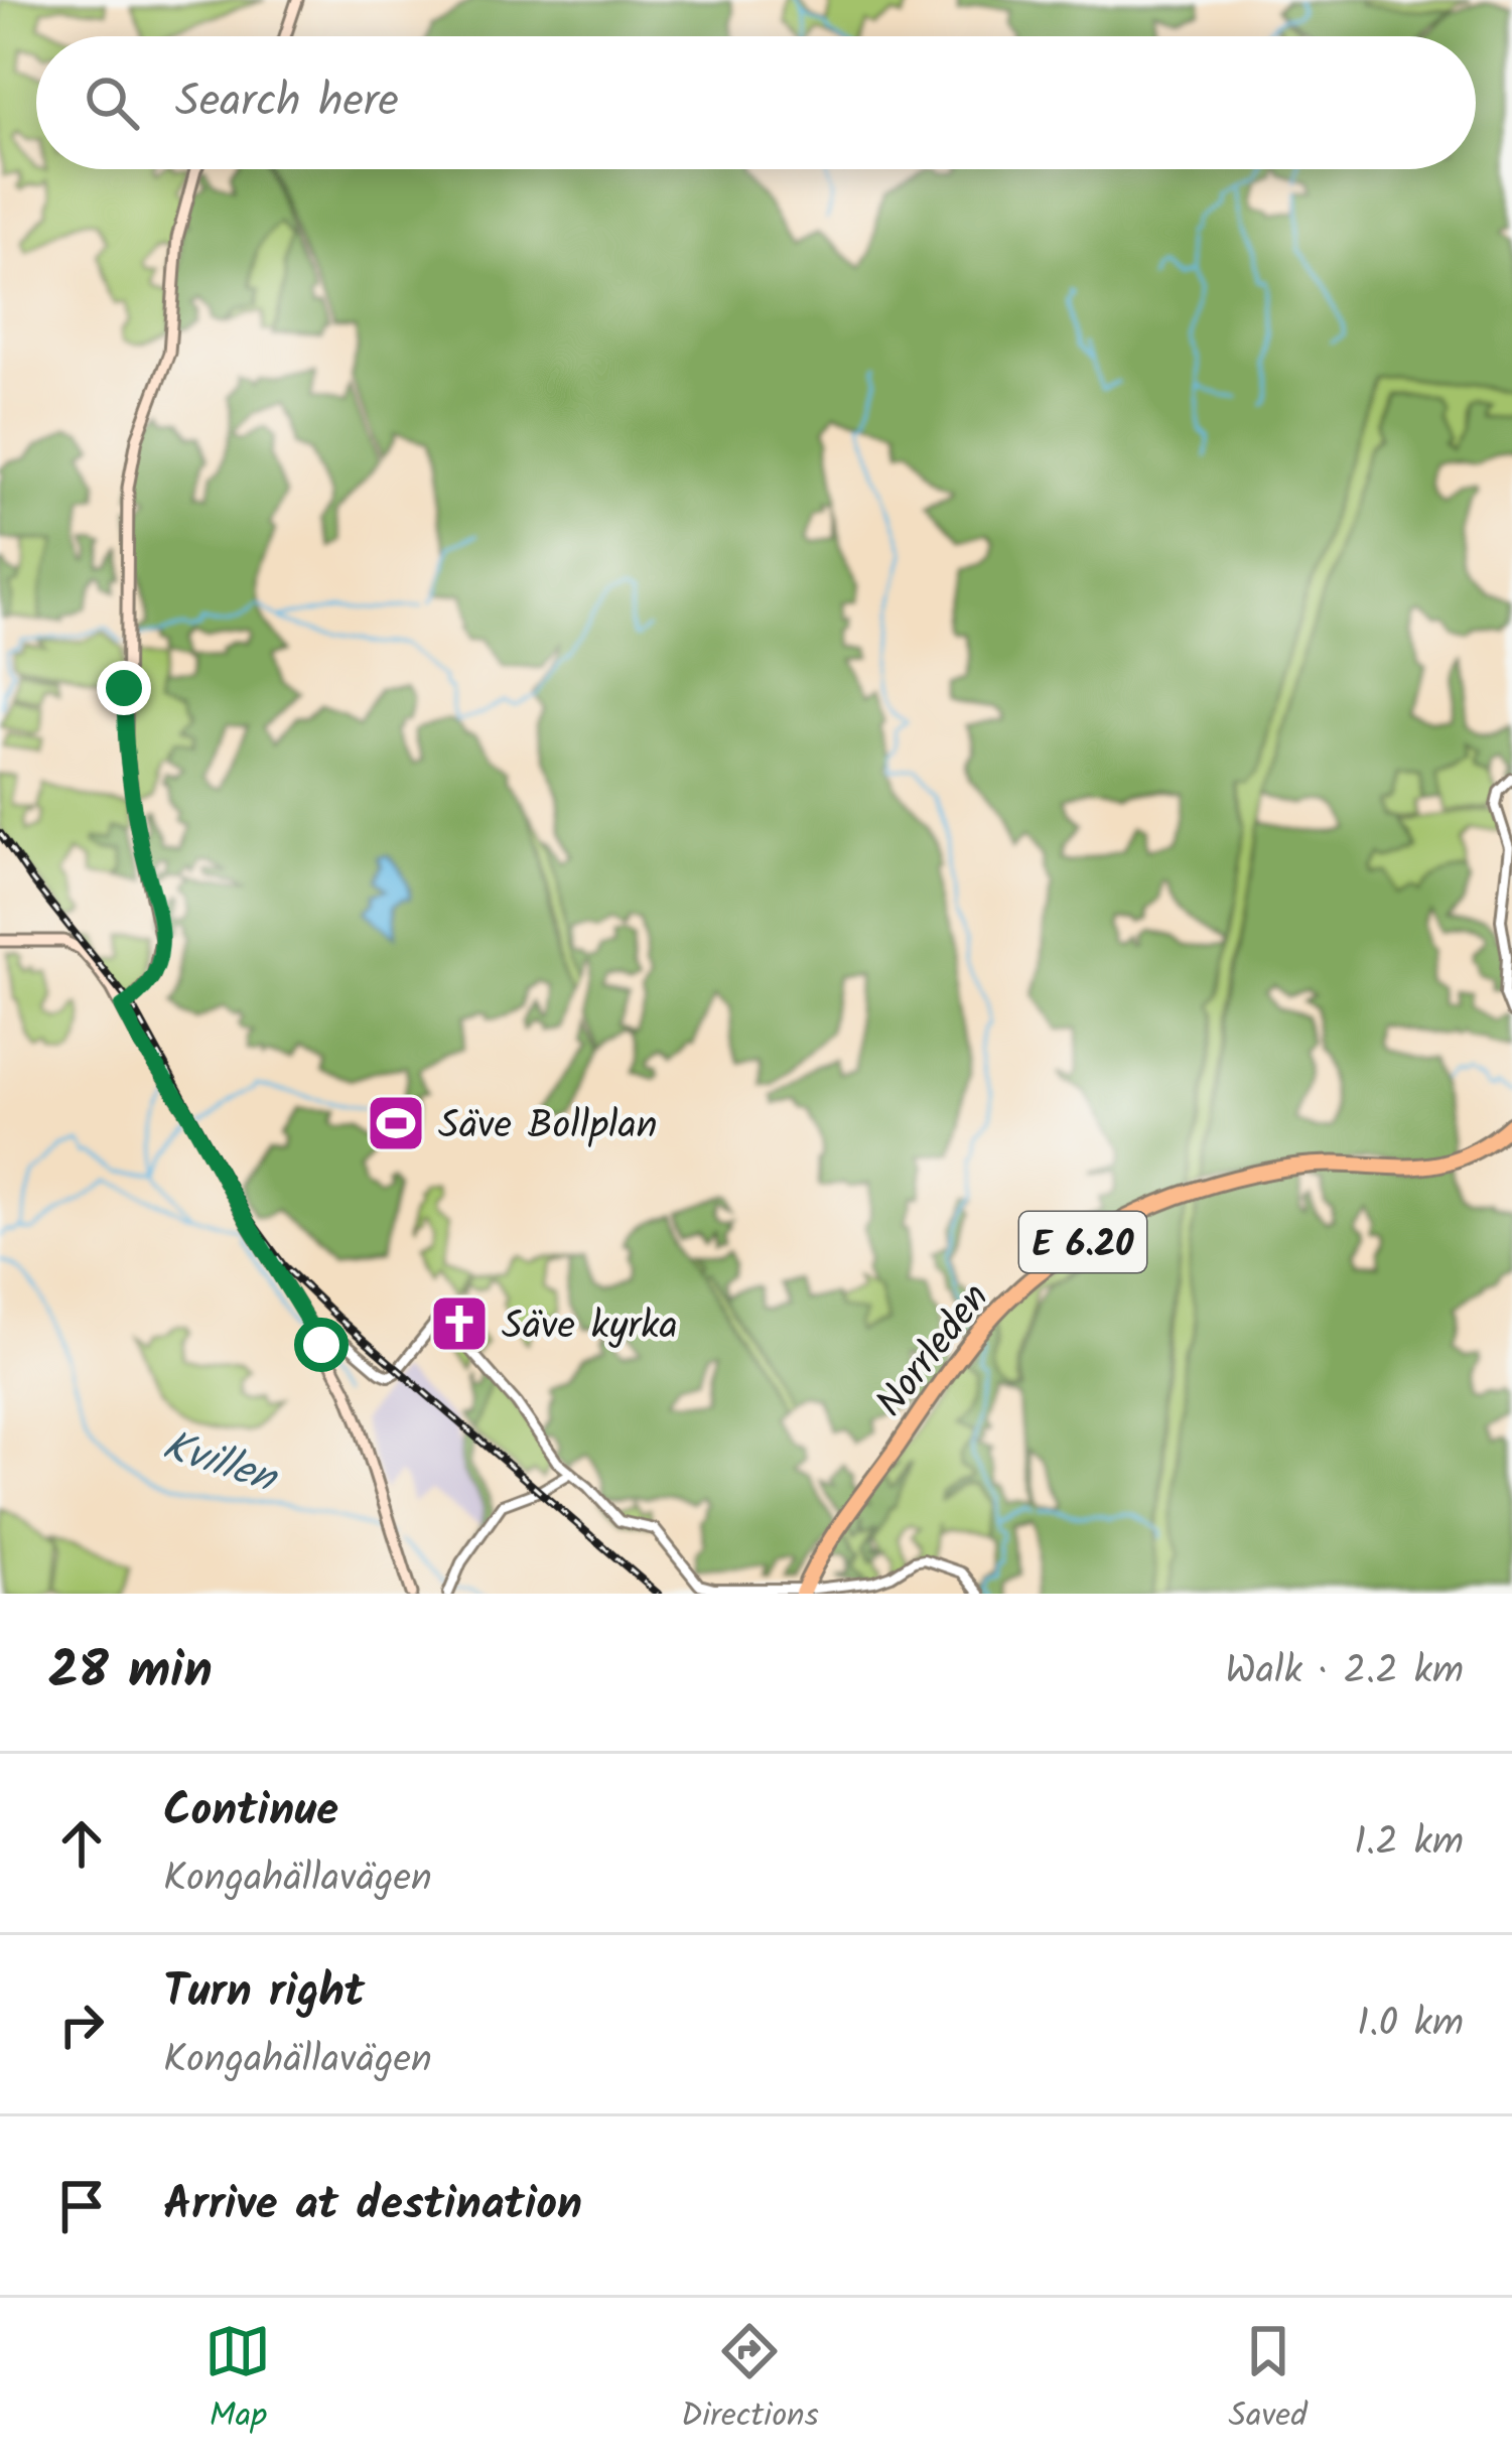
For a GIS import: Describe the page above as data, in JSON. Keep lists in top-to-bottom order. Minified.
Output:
{"streets":{"highway":["E 6.20","Norrleden"]},"water":["Kvillen"],"places":{"sports":["Säve Bollplan"],"church":["Säve kyrka"]},"page":{"search":"Search here","heading":["28 min","Walk · 2.2 km"],"list":[["Continue","Kongahällavägen","1.2 km"],["Turn right","Kongahällavägen","1.0 km"],"Arrive at destination"],"nav":["Map","Directions","Saved"]}}
